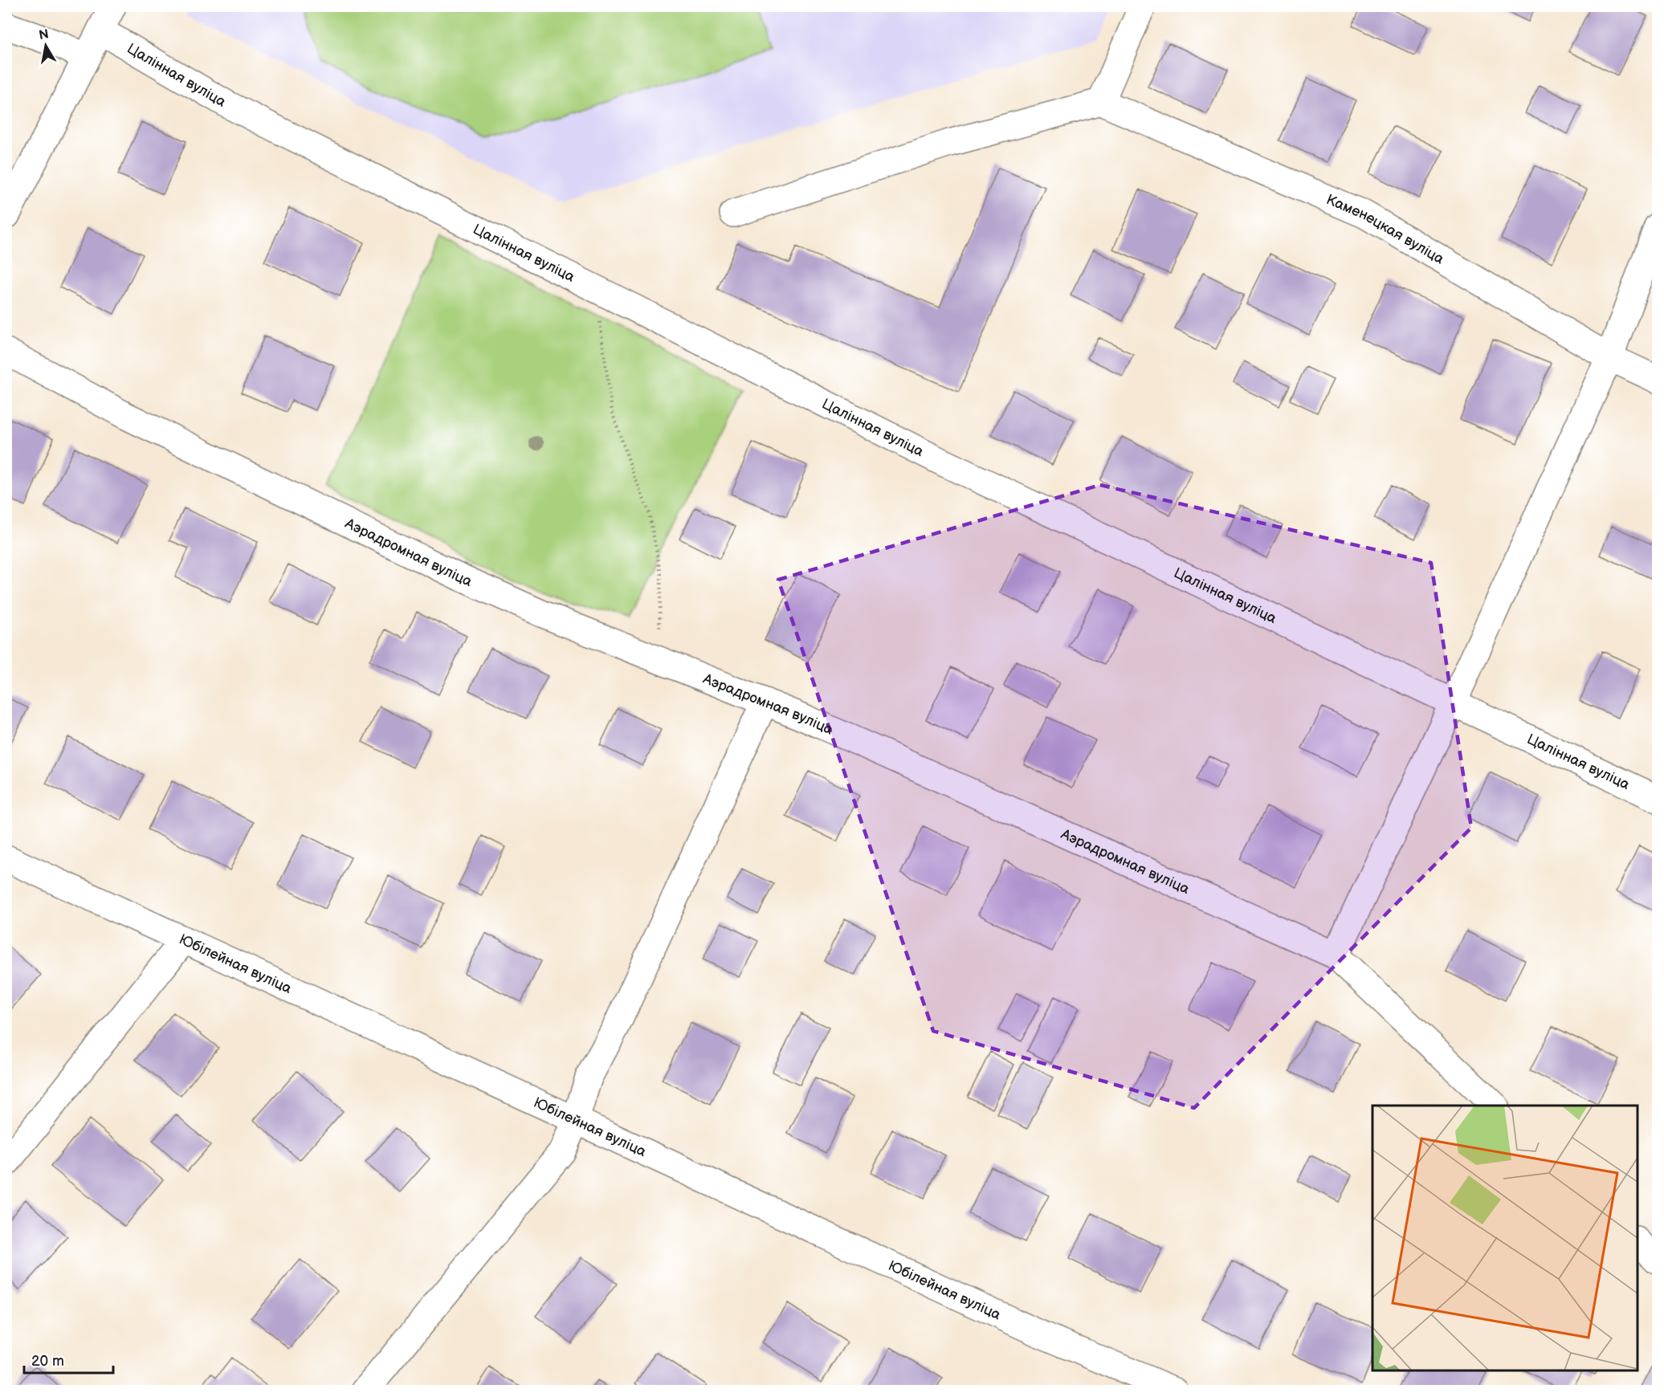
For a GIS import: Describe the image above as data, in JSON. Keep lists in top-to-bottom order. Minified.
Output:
{"streets":{"street":["Цалінная вуліца","Каменецкая вуліца","Аэрадромная вуліца","Юбілейная вуліца"]},"scale_bar":"20 m","north":"top"}
